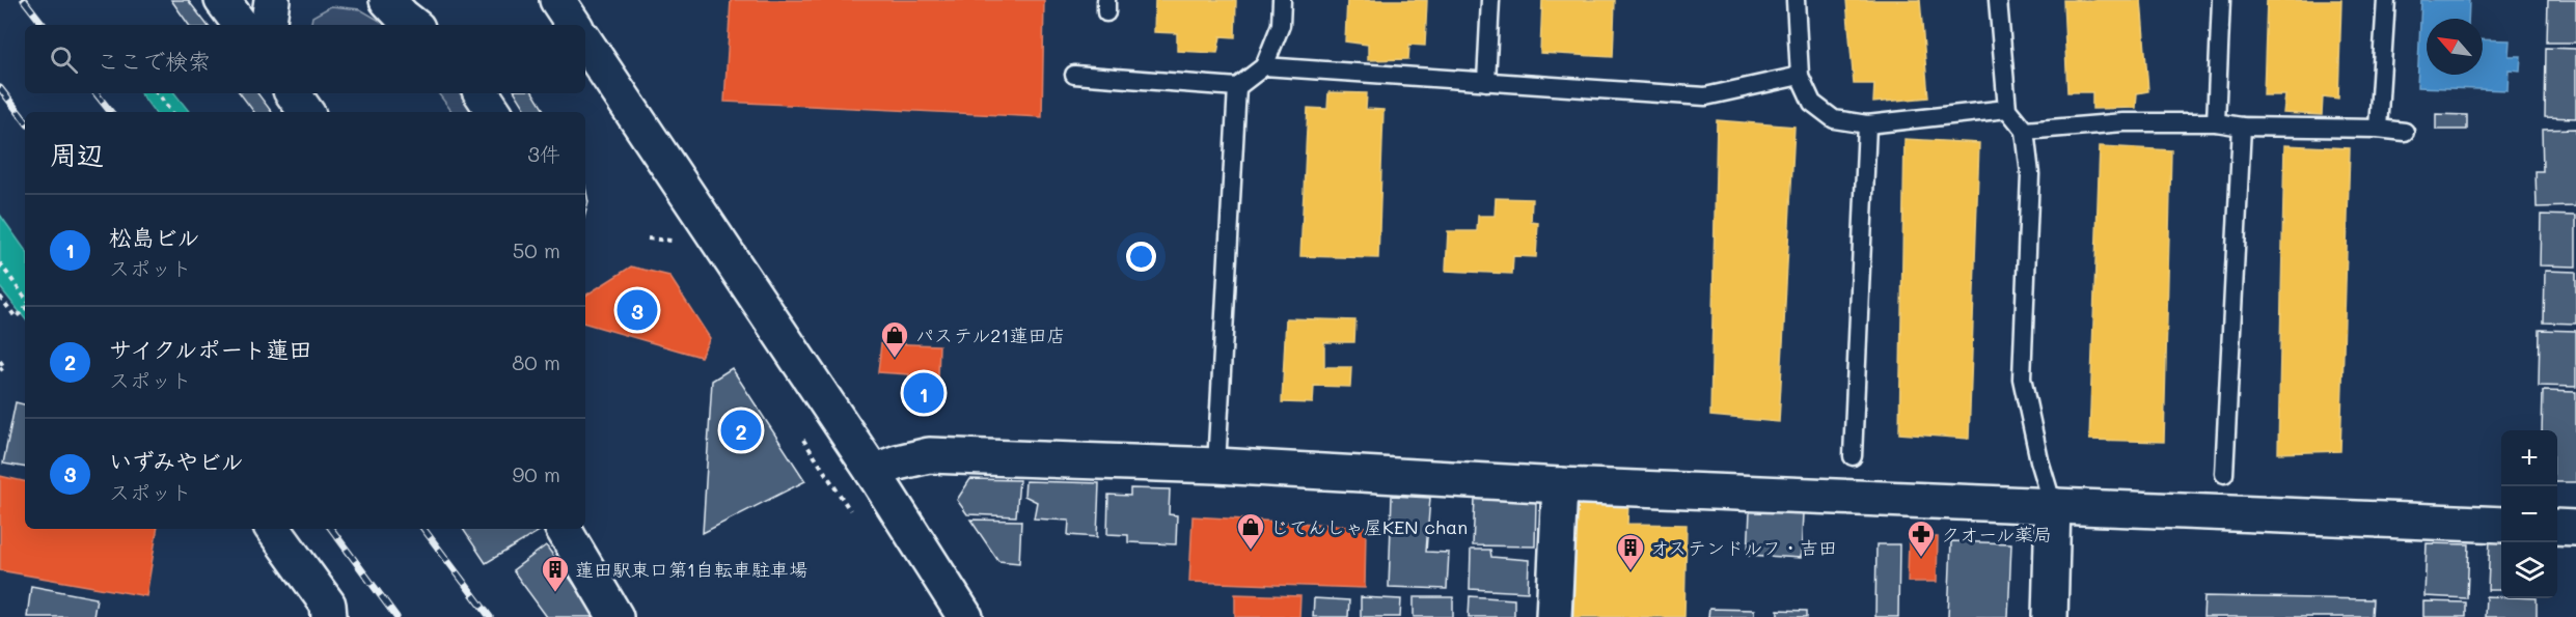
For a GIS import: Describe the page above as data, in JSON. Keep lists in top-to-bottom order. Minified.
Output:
{"places":{"shop":["パステル21蓮田店","じてんしゃ屋KEN chan"],"pharmacy":["クオール薬局"],"building":["オステンドルフ・吉田","蓮田駅東口第1自転車駐車場"]},"north":"top left","page":{"search":"ここで検索","heading":["周辺","3件"],"list":[{"mark":"1","name":"松島ビル","note":"スポット","value":"50 m"},{"mark":"2","name":"サイクルポート蓮田","note":"スポット","value":"80 m"},{"mark":"3","name":"いずみやビル","note":"スポット","value":"90 m"}],"pins":["3","1","2"],"map_buttons":["+","−"]}}
